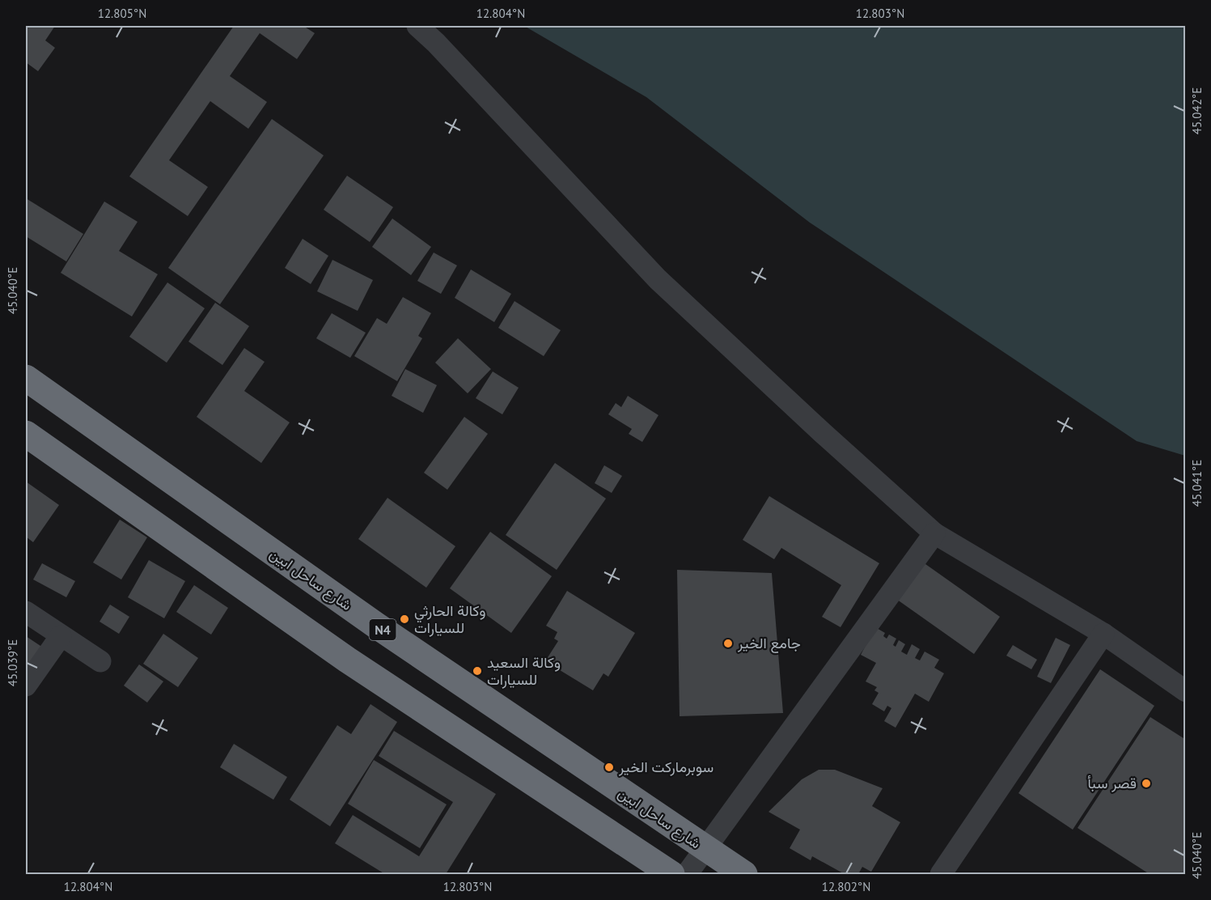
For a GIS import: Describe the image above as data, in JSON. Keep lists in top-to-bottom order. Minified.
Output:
{"streets":{"highway":["شارع ساحل ابين","N4"]},"places":["وكالة الحارثي للسيارات","جامع الخير","وكالة السعيد للسيارات","سوبرماركت الخير","قصر سبأ"],"coordinates":["12.805°N","12.804°N","12.803°N","45.042°E","45.040°E","45.041°E","45.039°E","12.802°N"]}
